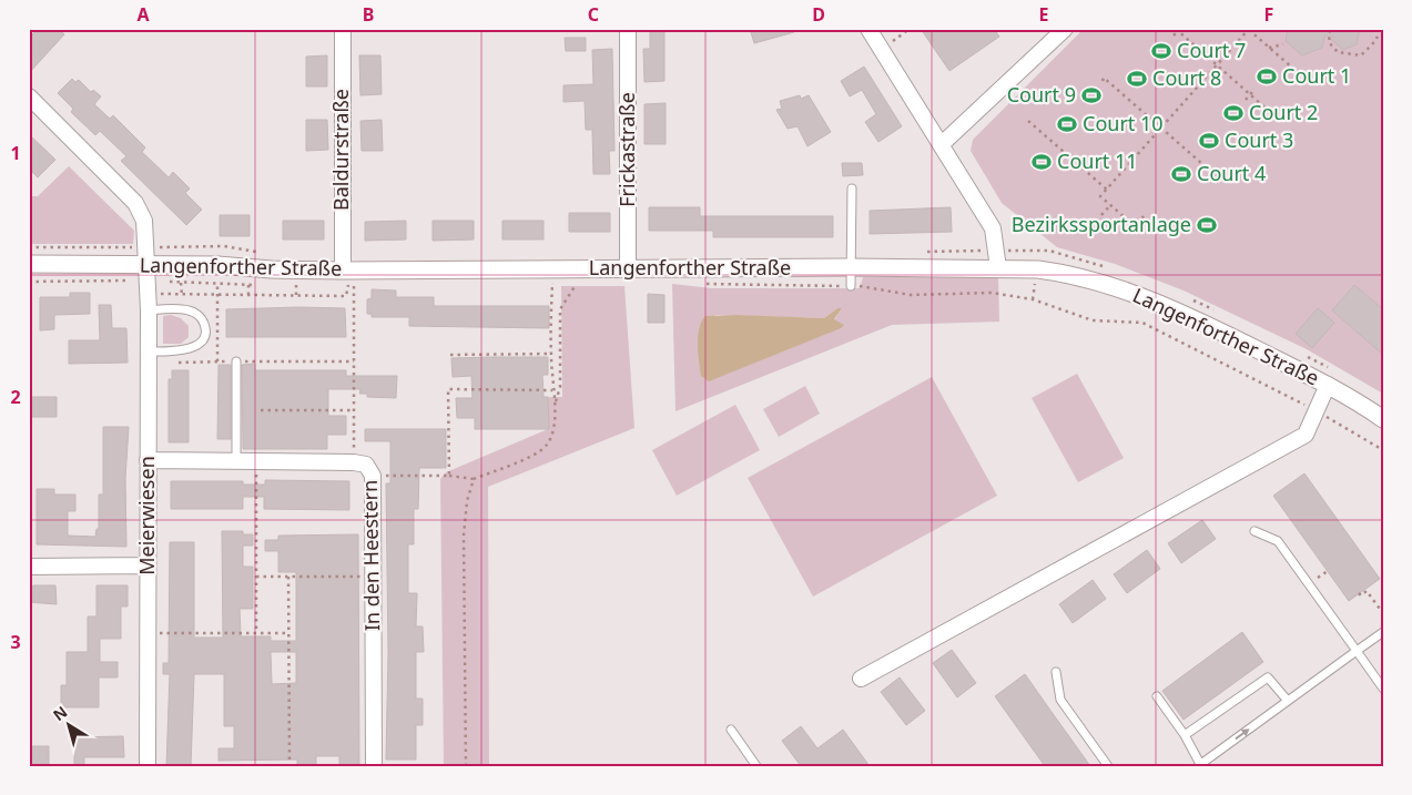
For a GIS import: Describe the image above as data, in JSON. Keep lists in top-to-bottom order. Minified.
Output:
{"streets":{"main road":["Langenforther Straße"],"street":["Baldurstraße","Frickastraße","Meierwiesen","In den Heestern"]},"crossings":[["Baldurstraße","Langenforther Straße"],["Frickastraße","Langenforther Straße"],["Langenforther Straße","Meierwiesen"],["Meierwiesen","In den Heestern"]],"places":{"sports":["Court 7","Court 1","Court 8","Court 9","Court 2","Court 10","Court 3","Court 11","Court 4","Bezirkssportanlage"]},"north":"top left","grid":{"columns":["A","B","C","D","E","F"],"rows":["1","2","3"]}}
